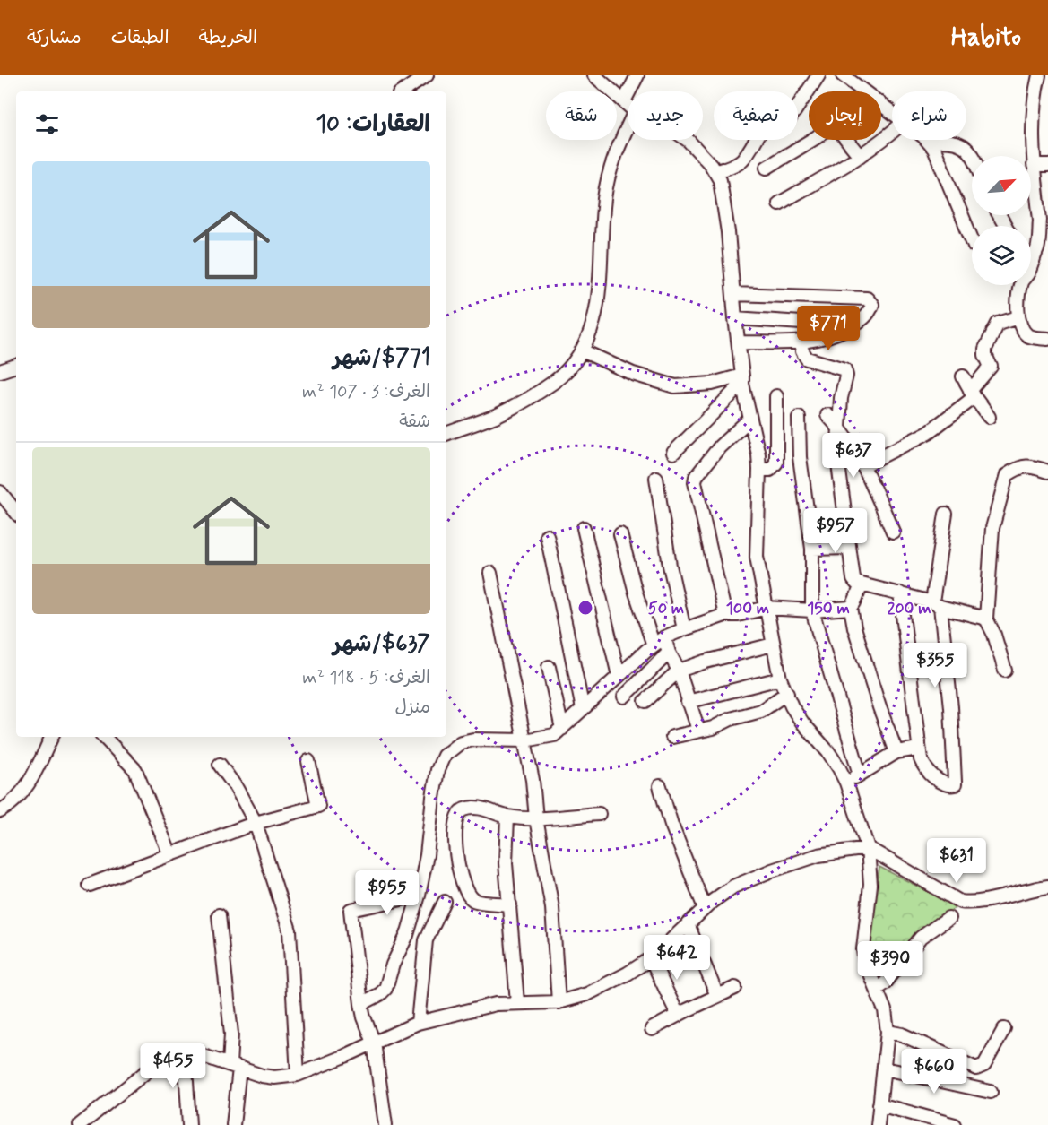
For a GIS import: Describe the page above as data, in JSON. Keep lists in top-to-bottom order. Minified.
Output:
{"north":"top right","page":{"header":"Habito","nav":["الخريطة","الطبقات","مشاركة"],"chip":["شراء","إيجار","تصفية","جديد","شقة"],"heading":"العقارات: 10","list":[{"name":"$771/شهر","note":"الغرف: 3 · 107 m² · شقة"},{"name":"$637/شهر","note":"الغرف: 5 · 118 m² · منزل"}],"price":["$771","$637","$957","$355","$631","$955","$642","$390","$455","$660"]},"rings":["50 m","100 m","150 m","200 m"]}
